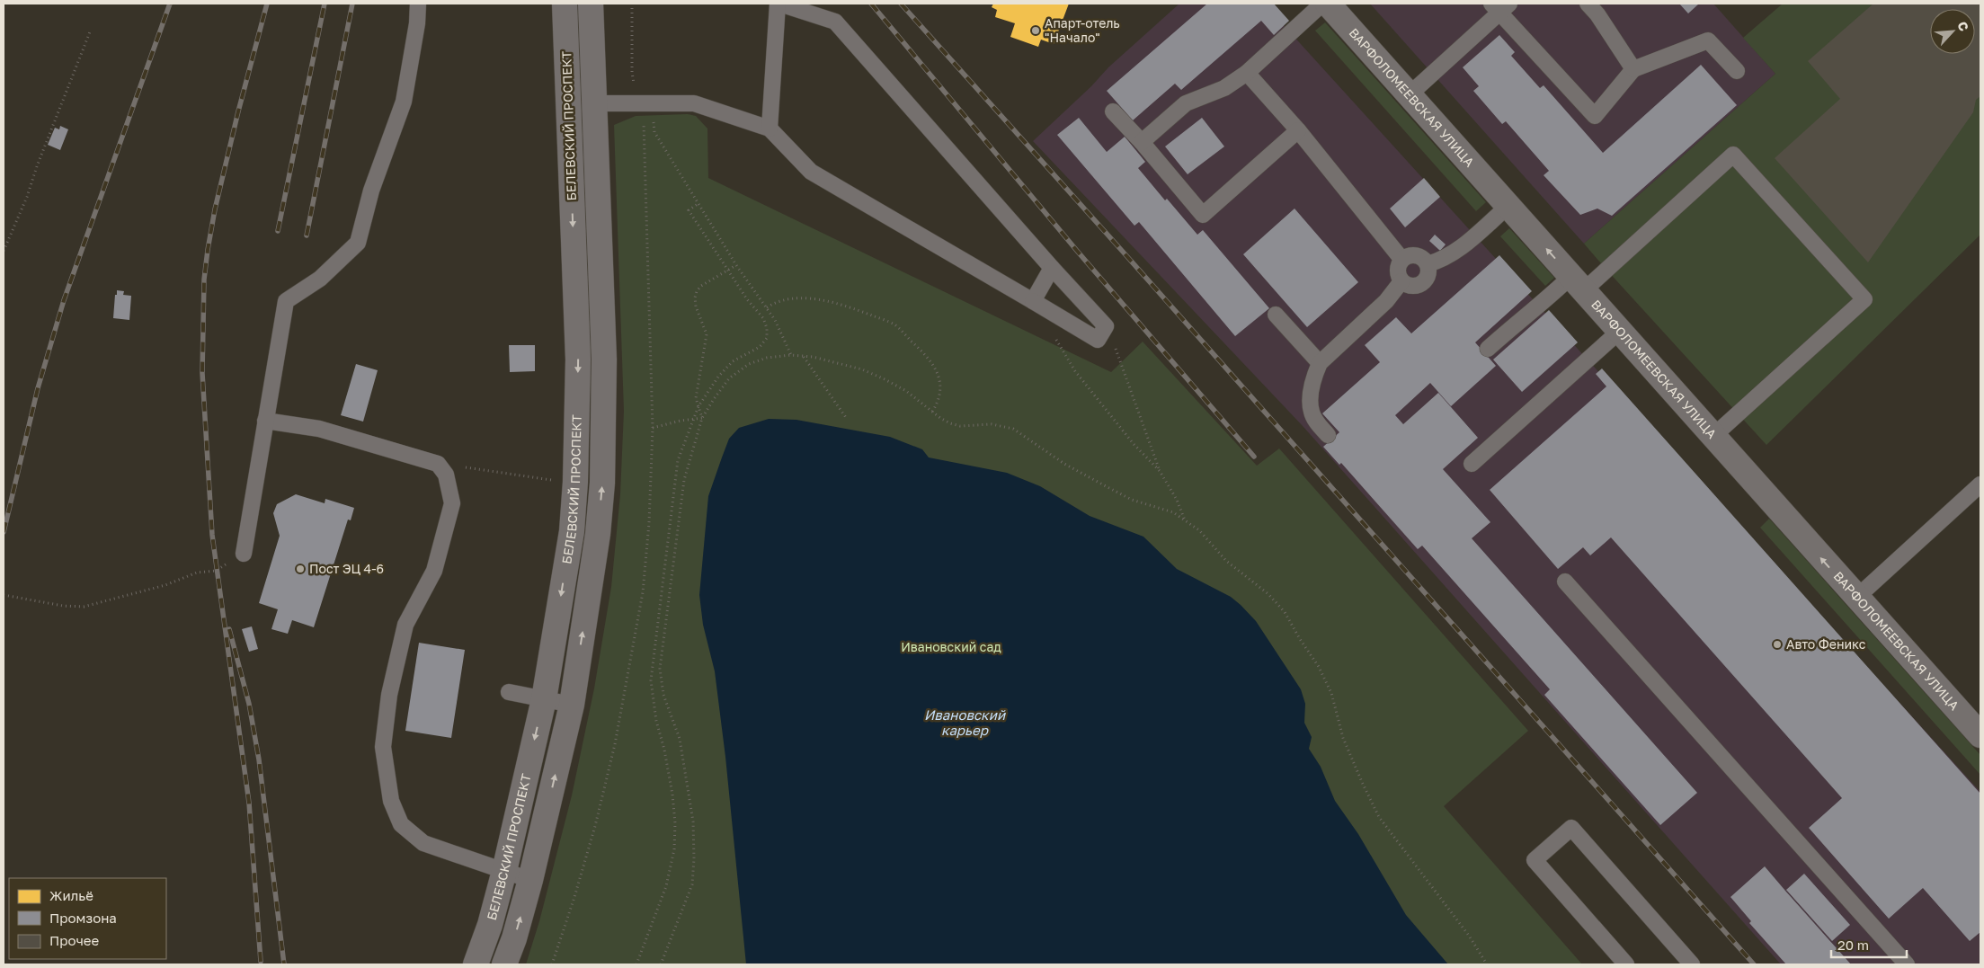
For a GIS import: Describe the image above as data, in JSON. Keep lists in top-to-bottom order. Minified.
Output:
{"streets":{"street":["ВАРФОЛОМЕЕВСКАЯ УЛИЦА","БЕЛЕВСКИЙ ПРОСПЕКТ"]},"water":["Ивановский карьер"],"parks":["Ивановский сад"],"places":["Апарт-отель \"Начало\"","Пост ЭЦ 4-6","Авто Феникс"],"legend":["Жильё","Промзона","Прочее"],"scale_bar":"20 m","north":"top right"}
